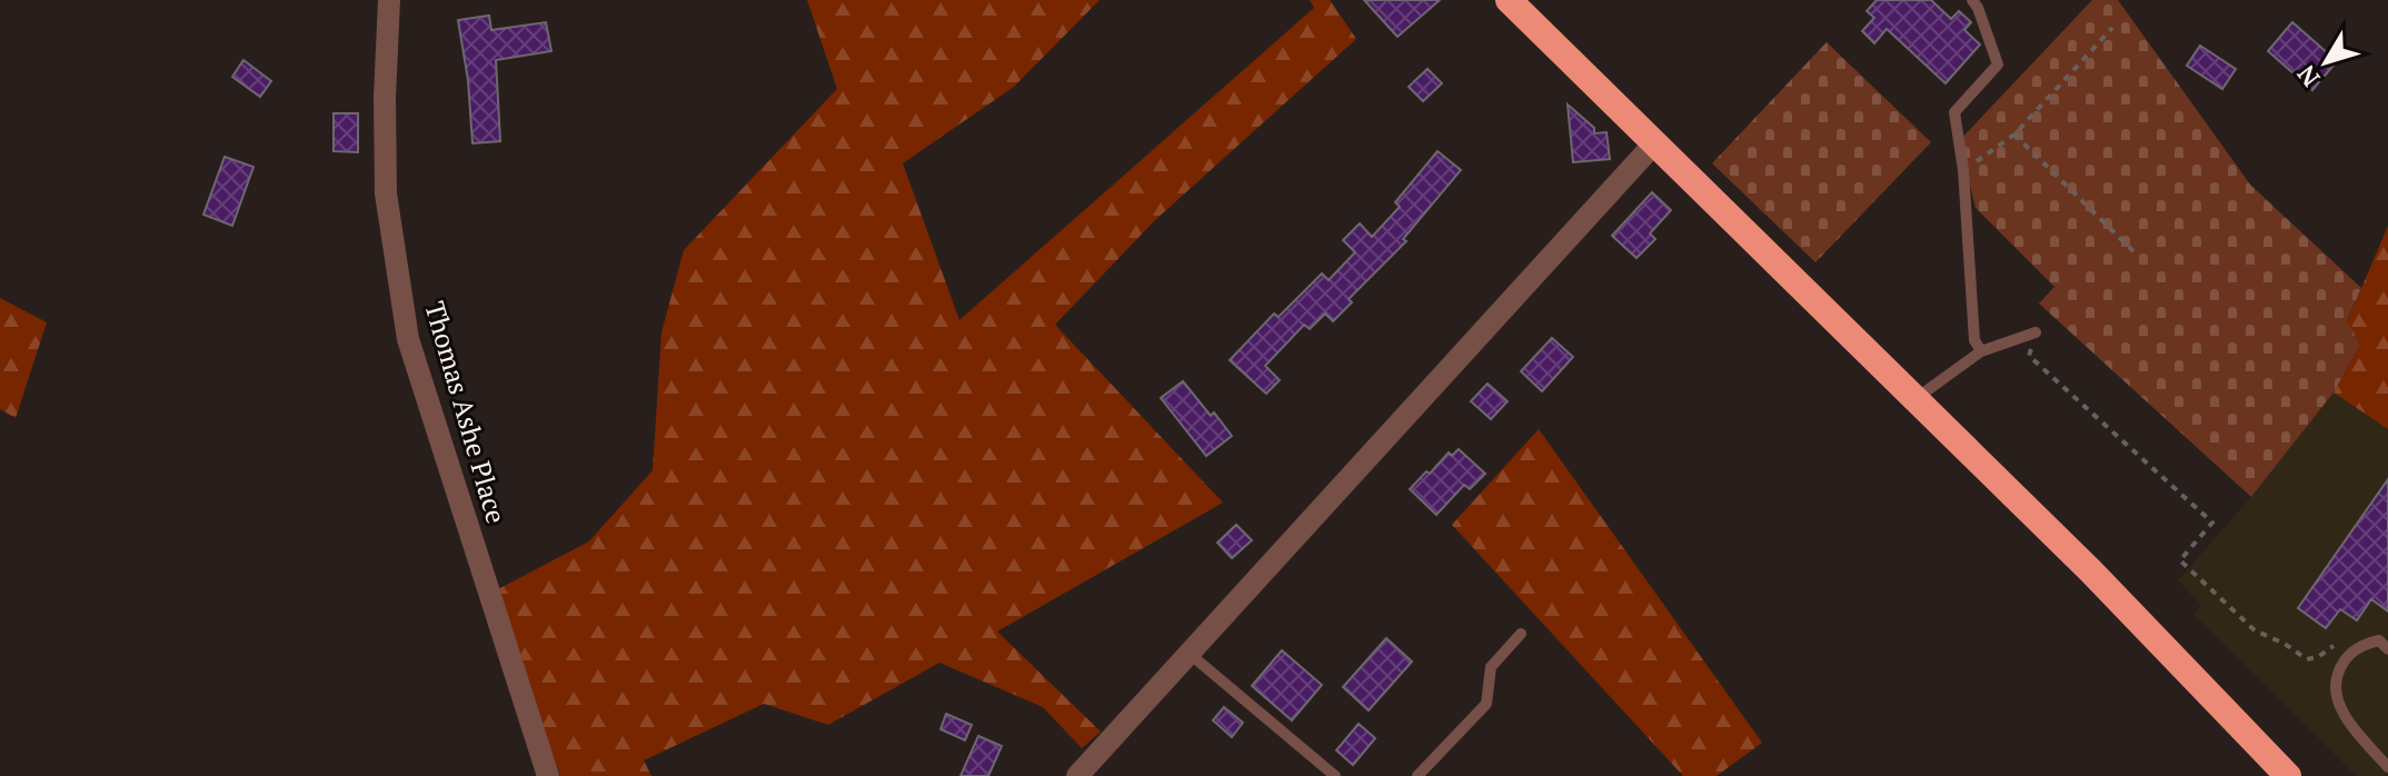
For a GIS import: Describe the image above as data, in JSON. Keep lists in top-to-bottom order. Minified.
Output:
{"streets":{"street":["Thomas Ashe Place"]},"north":"bottom left"}
